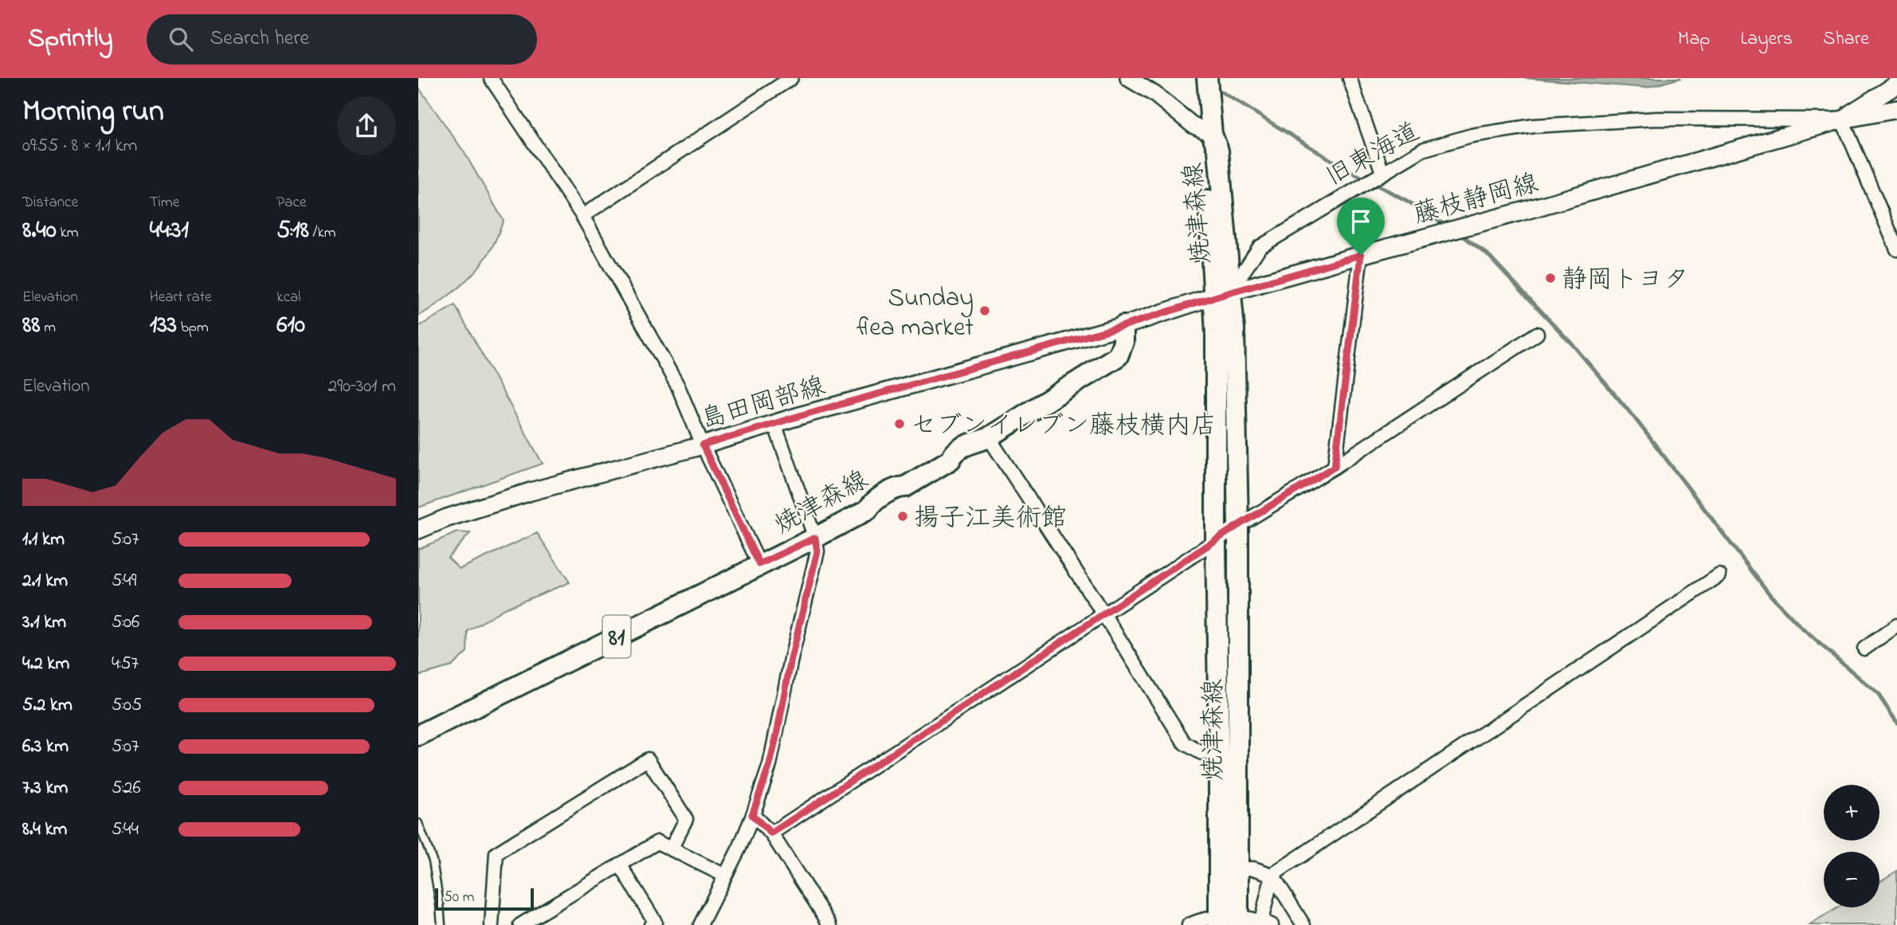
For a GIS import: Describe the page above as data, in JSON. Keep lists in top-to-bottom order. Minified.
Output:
{"streets":{"main road":["藤枝静岡線","焼津森線","島田岡部線","81"],"street":["旧東海道"]},"crossings":[["旧東海道","藤枝静岡線"],["旧東海道","焼津森線"],["藤枝静岡線","焼津森線"],["藤枝静岡線","島田岡部線"],["焼津森線","島田岡部線"]],"places":["静岡トヨタ","Sunday flea market","セブンイレブン藤枝横内店","揚子江美術館"],"scale_bar":"50 m","page":{"header":"Sprintly","search":"Search here","nav":["Map","Layers","Share"],"heading":["Morning run","09:55 · 8 × 1.1 km"],"stats":[["Distance","8.40 km"],["Time","44:31"],["Pace","5:18 /km"],["Elevation","88 m"],["Heart rate","133 bpm"],["kcal","610"]],"chart":["Elevation","290–301 m"],"list":[{"name":"1.1 km","note":"5:07"},{"name":"2.1 km","note":"5:49"},{"name":"3.1 km","note":"5:06"},{"name":"4.2 km","note":"4:57"},{"name":"5.2 km","note":"5:05"},{"name":"6.3 km","note":"5:07"},{"name":"7.3 km","note":"5:26"},{"name":"8.4 km","note":"5:44"}],"map_buttons":["+","−"],"scale":"50 m"}}
